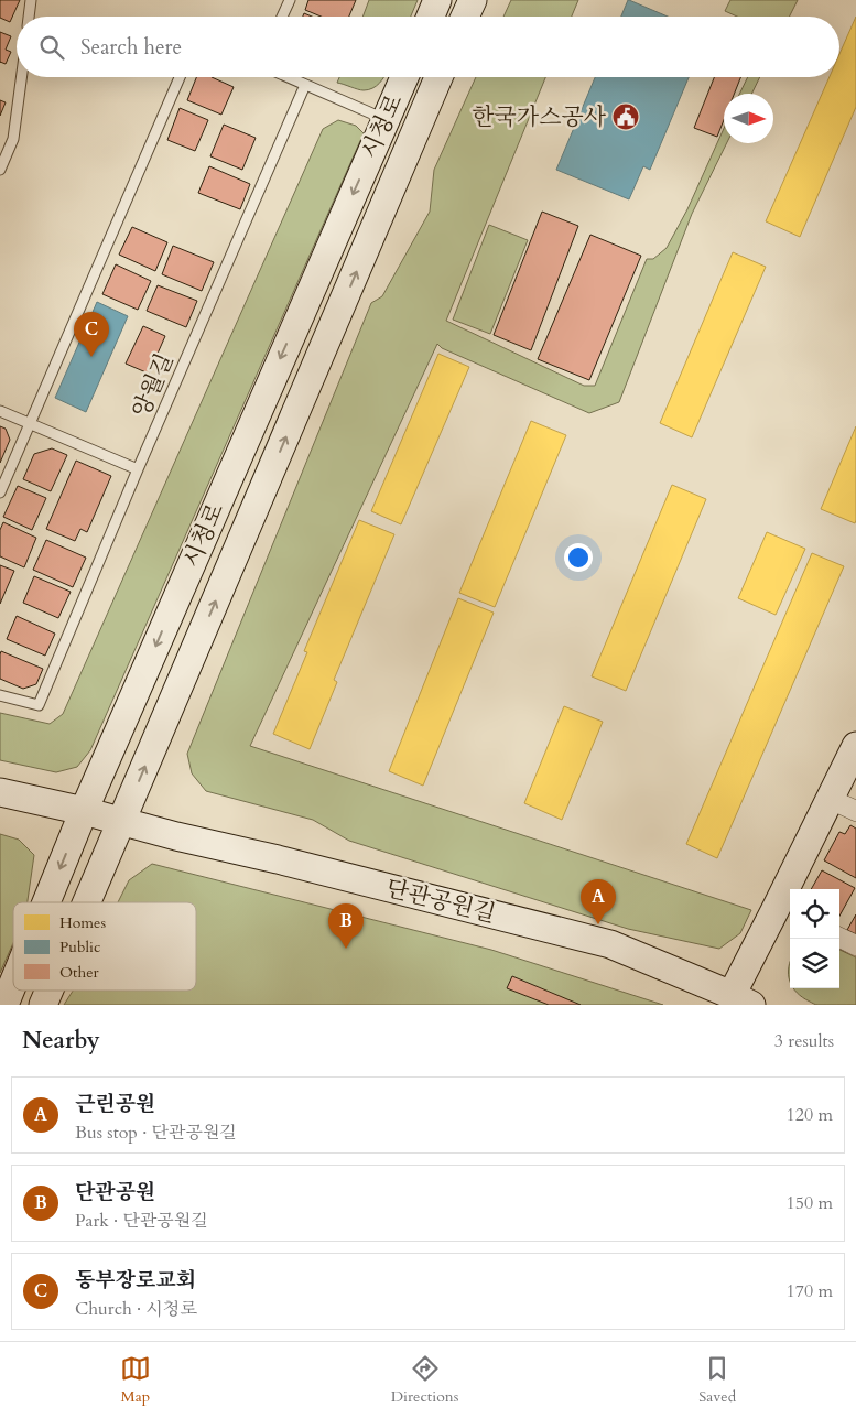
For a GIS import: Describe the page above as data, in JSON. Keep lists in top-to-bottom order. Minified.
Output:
{"streets":{"street":["시청로","단관공원길"],"lane":["앙월길"]},"crossings":[["시청로","단관공원길"]],"places":{"public building":["한국가스공사"]},"legend":["Homes","Public","Other"],"north":"right","page":{"search":"Search here","pins":["C","A","B"],"heading":["Nearby","3 results"],"list":[{"mark":"A","name":"근린공원","note":"Bus stop · 단관공원길","value":"120 m"},{"mark":"B","name":"단관공원","note":"Park · 단관공원길","value":"150 m"},{"mark":"C","name":"동부장로교회","note":"Church · 시청로","value":"170 m"}],"nav":["Map","Directions","Saved"]}}
